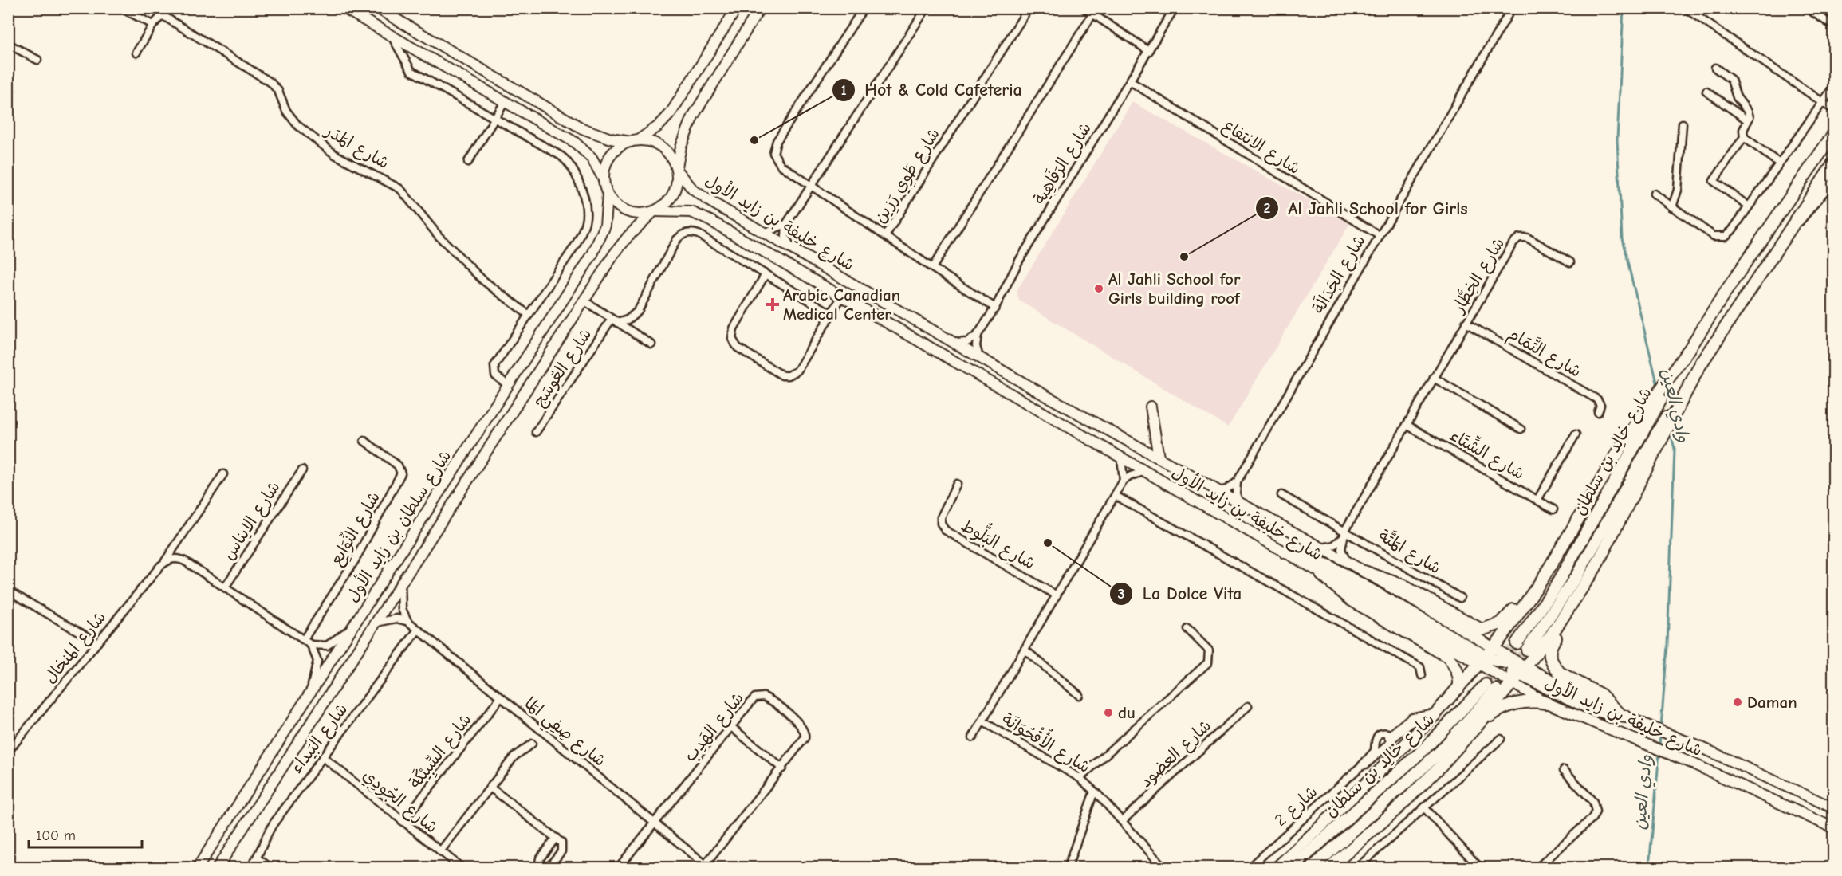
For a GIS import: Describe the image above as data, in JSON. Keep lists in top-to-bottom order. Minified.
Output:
{"streets":{"main road":["شارع خليفة بن زايد الأول","شارع خالِد بن سلطان","شارع سلطان بن زايد الأول"],"street":["شارع المَدَر","شارع الانتفاع","شارع الرَفَاهِية","شارع طَوِي رَزِين","شارع الجَدَالَة","شارع الخِطَّار","شارع التَّمَام","شارع العُوسَج","شارع الشِّتَاء","شارع الايناس","شارع النِّوَايِع","شارع البَلُّوط","شارع المَتَّة","شارع المنخال","شارع الهَدِب","شارع صِفِي المَا","شارع البَيداء","شارع الأُقْحُوَانَة","شارع السِّبِيْكَة","شارع العضود","شارع الجُودِي","شارع 2"]},"crossings":[["شارع الانتفاع","شارع الرَفَاهِية"],["شارع الانتفاع","شارع الجَدَالَة"],["شارع خليفة بن زايد الأول","شارع الخِطَّار"],["شارع خليفة بن زايد الأول","شارع سلطان بن زايد الأول"],["شارع الخِطَّار","شارع التَّمَام"],["شارع الخِطَّار","شارع الشِّتَاء"],["شارع الخِطَّار","شارع المَتَّة"],["شارع العُوسَج","شارع سلطان بن زايد الأول"],["شارع البَلُّوط","شارع الأُقْحُوَانَة"],["شارع الهَدِب","شارع صِفِي المَا"],["شارع صِفِي المَا","شارع البَيداء"],["شارع صِفِي المَا","شارع السِّبِيْكَة"],["شارع البَيداء","شارع الجُودِي"],["شارع الأُقْحُوَانَة","شارع العضود"],["شارع السِّبِيْكَة","شارع الجُودِي"]],"water":["وادي العين"],"places":{"other":["Hot & Cold Cafeteria","Al Jahli School for Girls","Al Jahli School for Girls building roof","La Dolce Vita","Daman","du"],"health":["Arabic Canadian Medical Center"]},"scale_bar":"100 m"}
